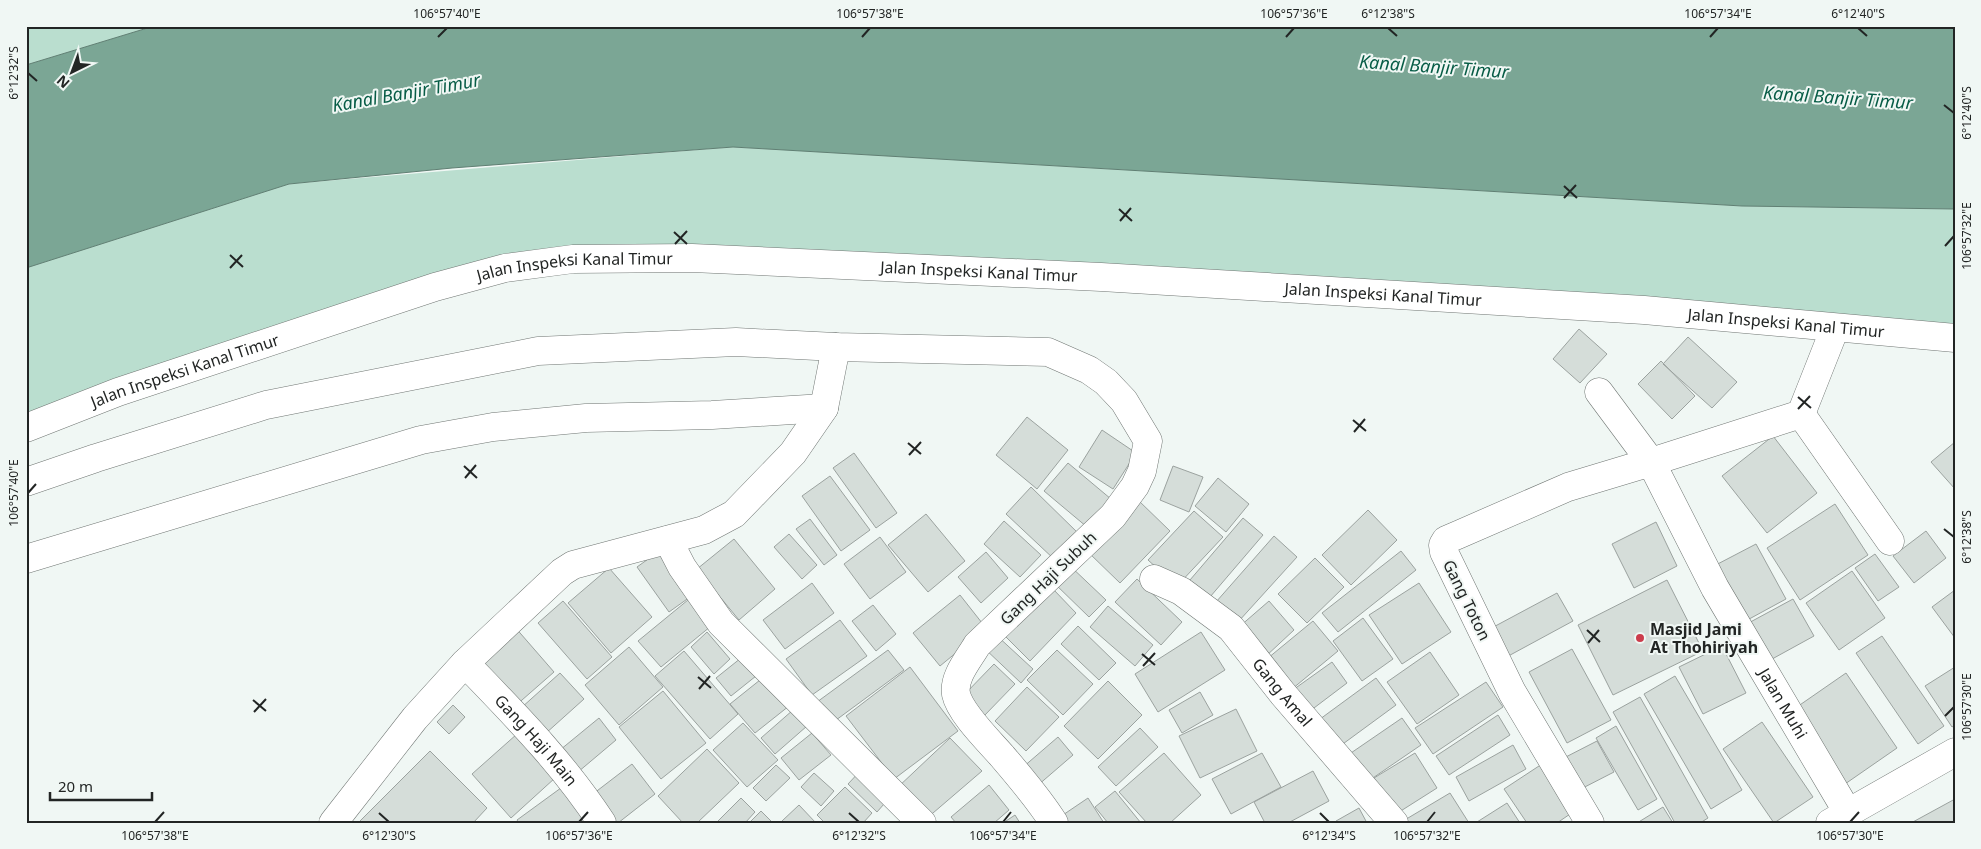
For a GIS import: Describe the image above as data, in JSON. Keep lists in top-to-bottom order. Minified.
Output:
{"streets":{"street":["Jalan Inspeksi Kanal Timur","Gang Haji Subuh","Gang Toton","Gang Amal","Jalan Muhi","Gang Haji Main"]},"crossings":[["Gang Toton","Jalan Muhi"]],"water":["Kanal Banjir Timur"],"places":["Masjid Jami At Thohiriyah"],"scale_bar":"20 m","north":"bottom left","coordinates":["106°57'40\"E","106°57'38\"E","106°57'36\"E","6°12'38\"S","106°57'34\"E","6°12'40\"S","6°12'32\"S","106°57'32\"E","106°57'30\"E","6°12'30\"S","6°12'34\"S"]}
